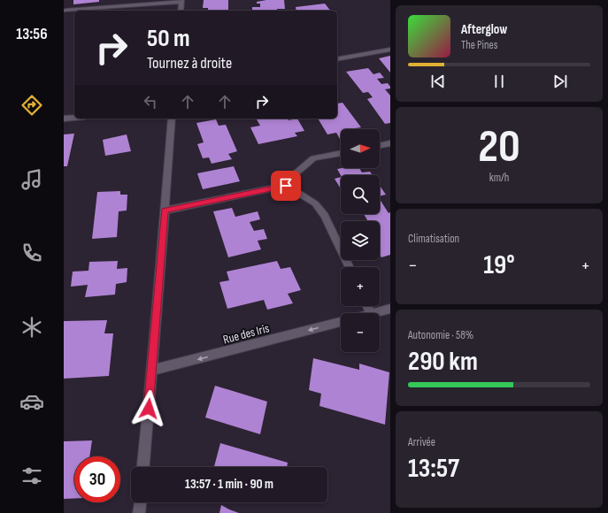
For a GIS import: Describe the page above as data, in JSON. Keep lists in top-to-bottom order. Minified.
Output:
{"streets":{"street":["Rue des Iris"]},"one_way":["Rue des Iris"],"north":"right","page":{"tabs":"13:56","turn":["50 m","Tournez à droite"],"song":["Afterglow","The Pines"],"tile":[["20","km/h"],"Climatisation",["Autonomie · 58%","290 km"],["Arrivée","13:57"]],"map_buttons":["+","−"],"heat":["−","19°","+"],"limit":"30","trip":"13:57 · 1 min · 90 m"}}
